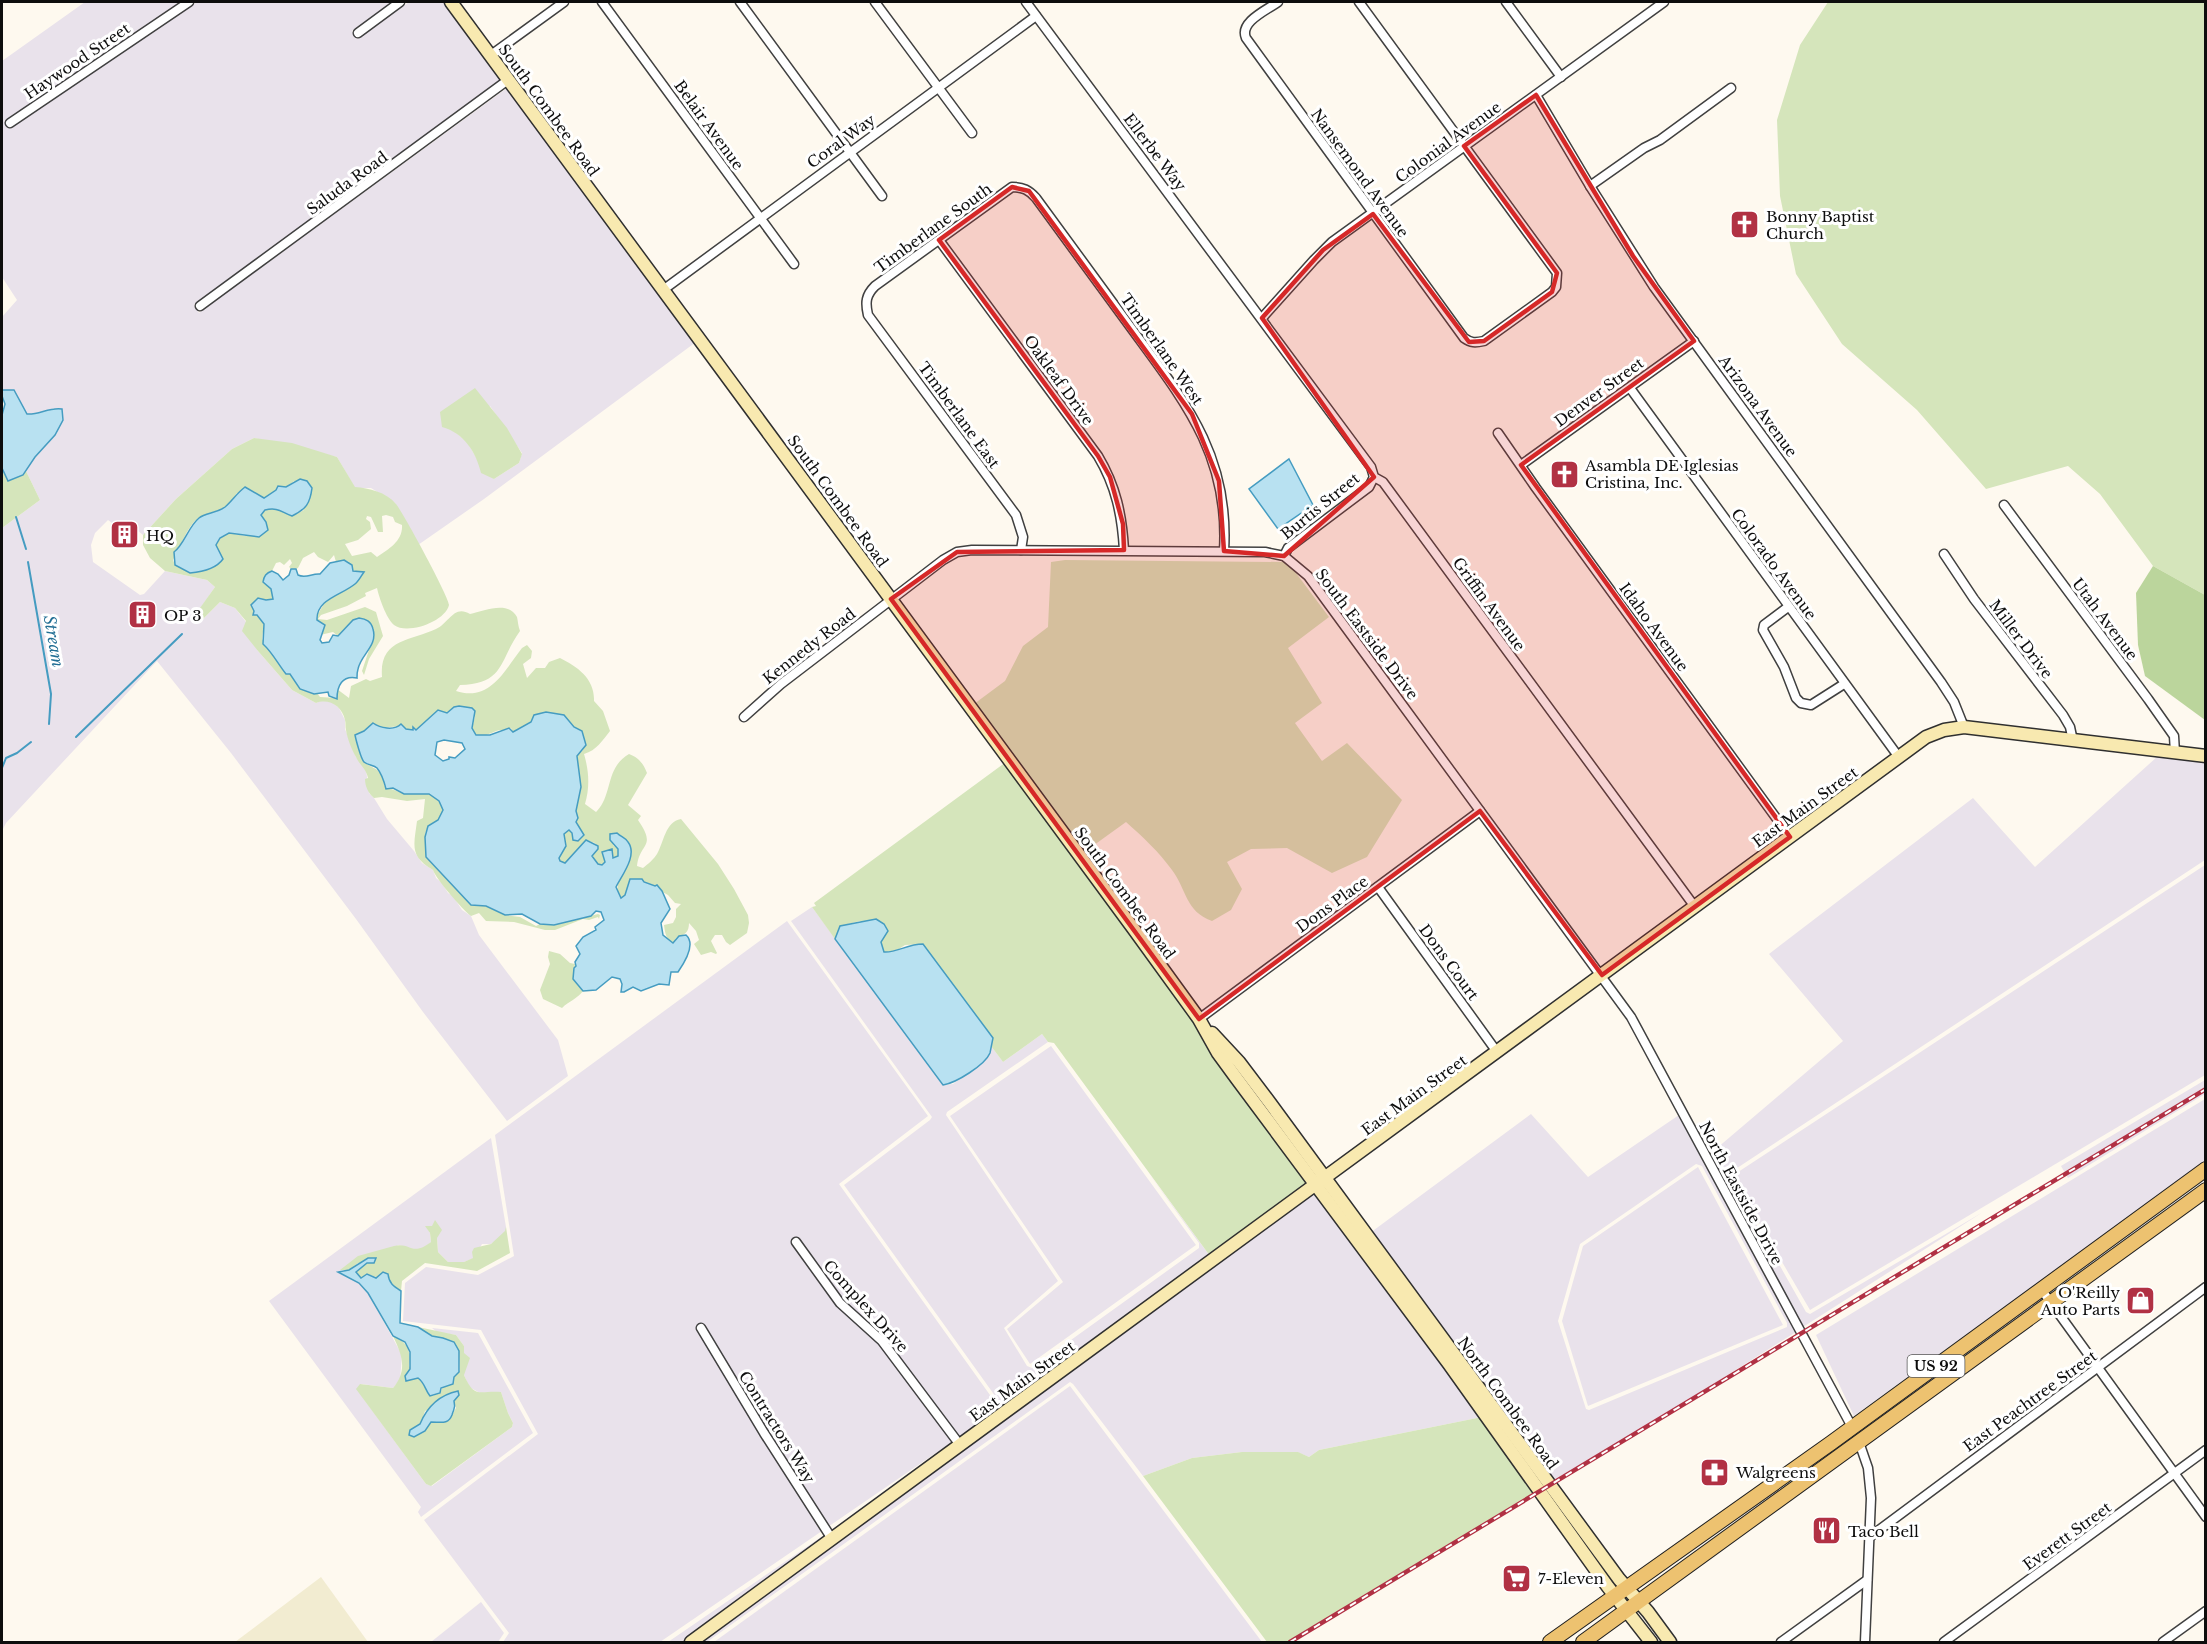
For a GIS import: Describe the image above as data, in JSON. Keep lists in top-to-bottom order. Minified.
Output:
{"streets":{"main road":["South Combee Road","East Main Street","US 92","North Combee Road"],"street":["Haywood Street","Belair Avenue","Coral Way","Colonial Avenue","Ellerbe Way","Nansemond Avenue","Saluda Road","Timberlane South","Timberlane West","Oakleaf Drive","Denver Street","Arizona Avenue","Timberlane East","Burtis Street","Colorado Avenue","Griffin Avenue","Utah Avenue","Idaho Avenue","South Eastside Drive","Miller Drive","Kennedy Road","Dons Place","Dons Court","North Eastside Drive","Complex Drive","East Peachtree Street","Contractors Way","Everett Street"]},"crossings":[["South Combee Road","Coral Way"],["South Combee Road","Saluda Road"],["South Combee Road","Kennedy Road"],["South Combee Road","East Main Street"],["South Combee Road","Dons Place"],["South Combee Road","North Combee Road"],["Belair Avenue","Coral Way"],["Coral Way","Ellerbe Way"],["Colonial Avenue","Ellerbe Way"],["Colonial Avenue","Nansemond Avenue"],["Colonial Avenue","Arizona Avenue"],["Colonial Avenue","Griffin Avenue"],["Ellerbe Way","Griffin Avenue"],["Timberlane South","Timberlane West"],["Timberlane South","Oakleaf Drive"],["Timberlane South","Timberlane East"],["Denver Street","Arizona Avenue"],["Denver Street","Colorado Avenue"],["Denver Street","Idaho Avenue"],["Arizona Avenue","East Main Street"],["Burtis Street","Griffin Avenue"],["Burtis Street","South Eastside Drive"],["Colorado Avenue","East Main Street"],["Griffin Avenue","East Main Street"],["Utah Avenue","East Main Street"],["Idaho Avenue","East Main Street"],["South Eastside Drive","East Main Street"],["South Eastside Drive","Dons Place"],["South Eastside Drive","North Eastside Drive"],["Miller Drive","East Main Street"],["East Main Street","Dons Court"],["East Main Street","North Eastside Drive"],["East Main Street","Complex Drive"],["East Main Street","North Combee Road"],["East Main Street","Contractors Way"],["Dons Place","Dons Court"],["North Eastside Drive","US 92"],["US 92","North Combee Road"]],"water":["Stream"],"places":{"church":["Bonny Baptist Church","Asambla DE Iglesias Cristina, Inc."],"building":["HQ","OP 3"],"shop":["O'Reilly Auto Parts"],"pharmacy":["Walgreens"],"restaurant":["Taco Bell"],"supermarket":["7-Eleven"]}}
